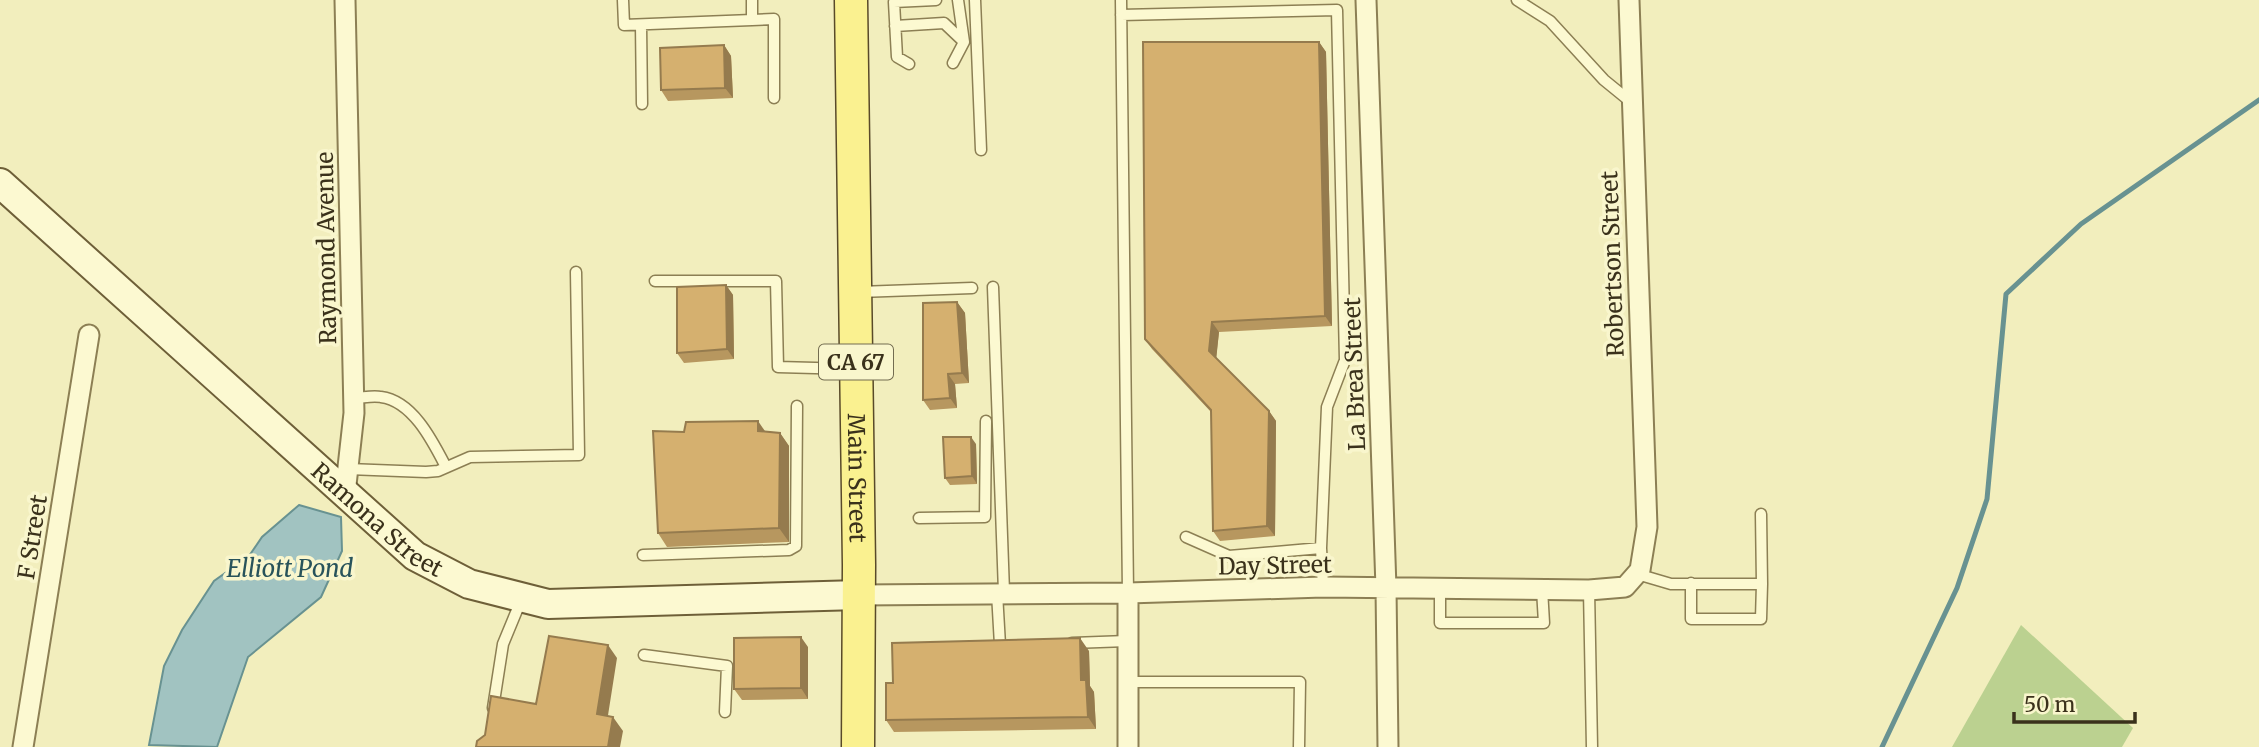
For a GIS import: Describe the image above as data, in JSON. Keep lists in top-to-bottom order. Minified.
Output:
{"streets":{"main road":["CA 67","Main Street","Ramona Street"],"street":["Raymond Avenue","Robertson Street","La Brea Street","F Street","Day Street"]},"crossings":[["Raymond Avenue","Ramona Street"],["Robertson Street","Day Street"],["La Brea Street","Day Street"],["Main Street","Ramona Street"],["Main Street","Day Street"],["Ramona Street","Day Street"]],"water":["Elliott Pond"],"scale_bar":"50 m"}
